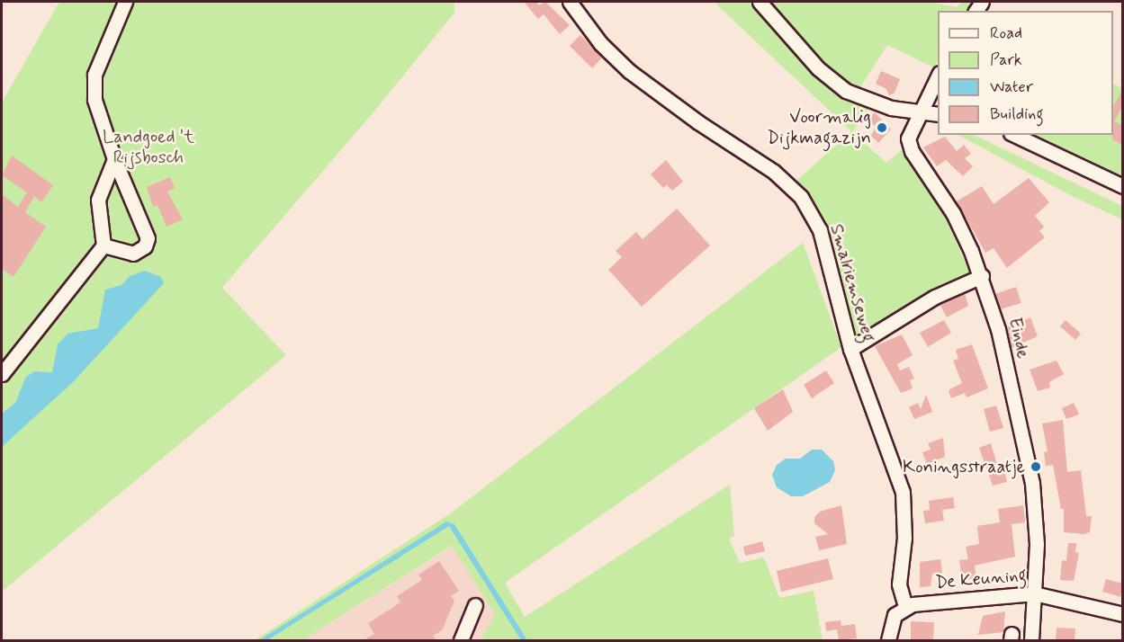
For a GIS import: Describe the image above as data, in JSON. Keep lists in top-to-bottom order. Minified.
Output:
{"streets":{"street":["Smalriemseweg","Einde","De Keuning"]},"crossings":[["Smalriemseweg","De Keuning"],["Einde","De Keuning"]],"parks":["Landgoed 't Rijsbosch"],"places":["Voormalig Dijkmagazijn","Koningsstraatje"],"legend":["Road","Park","Water","Building"]}
